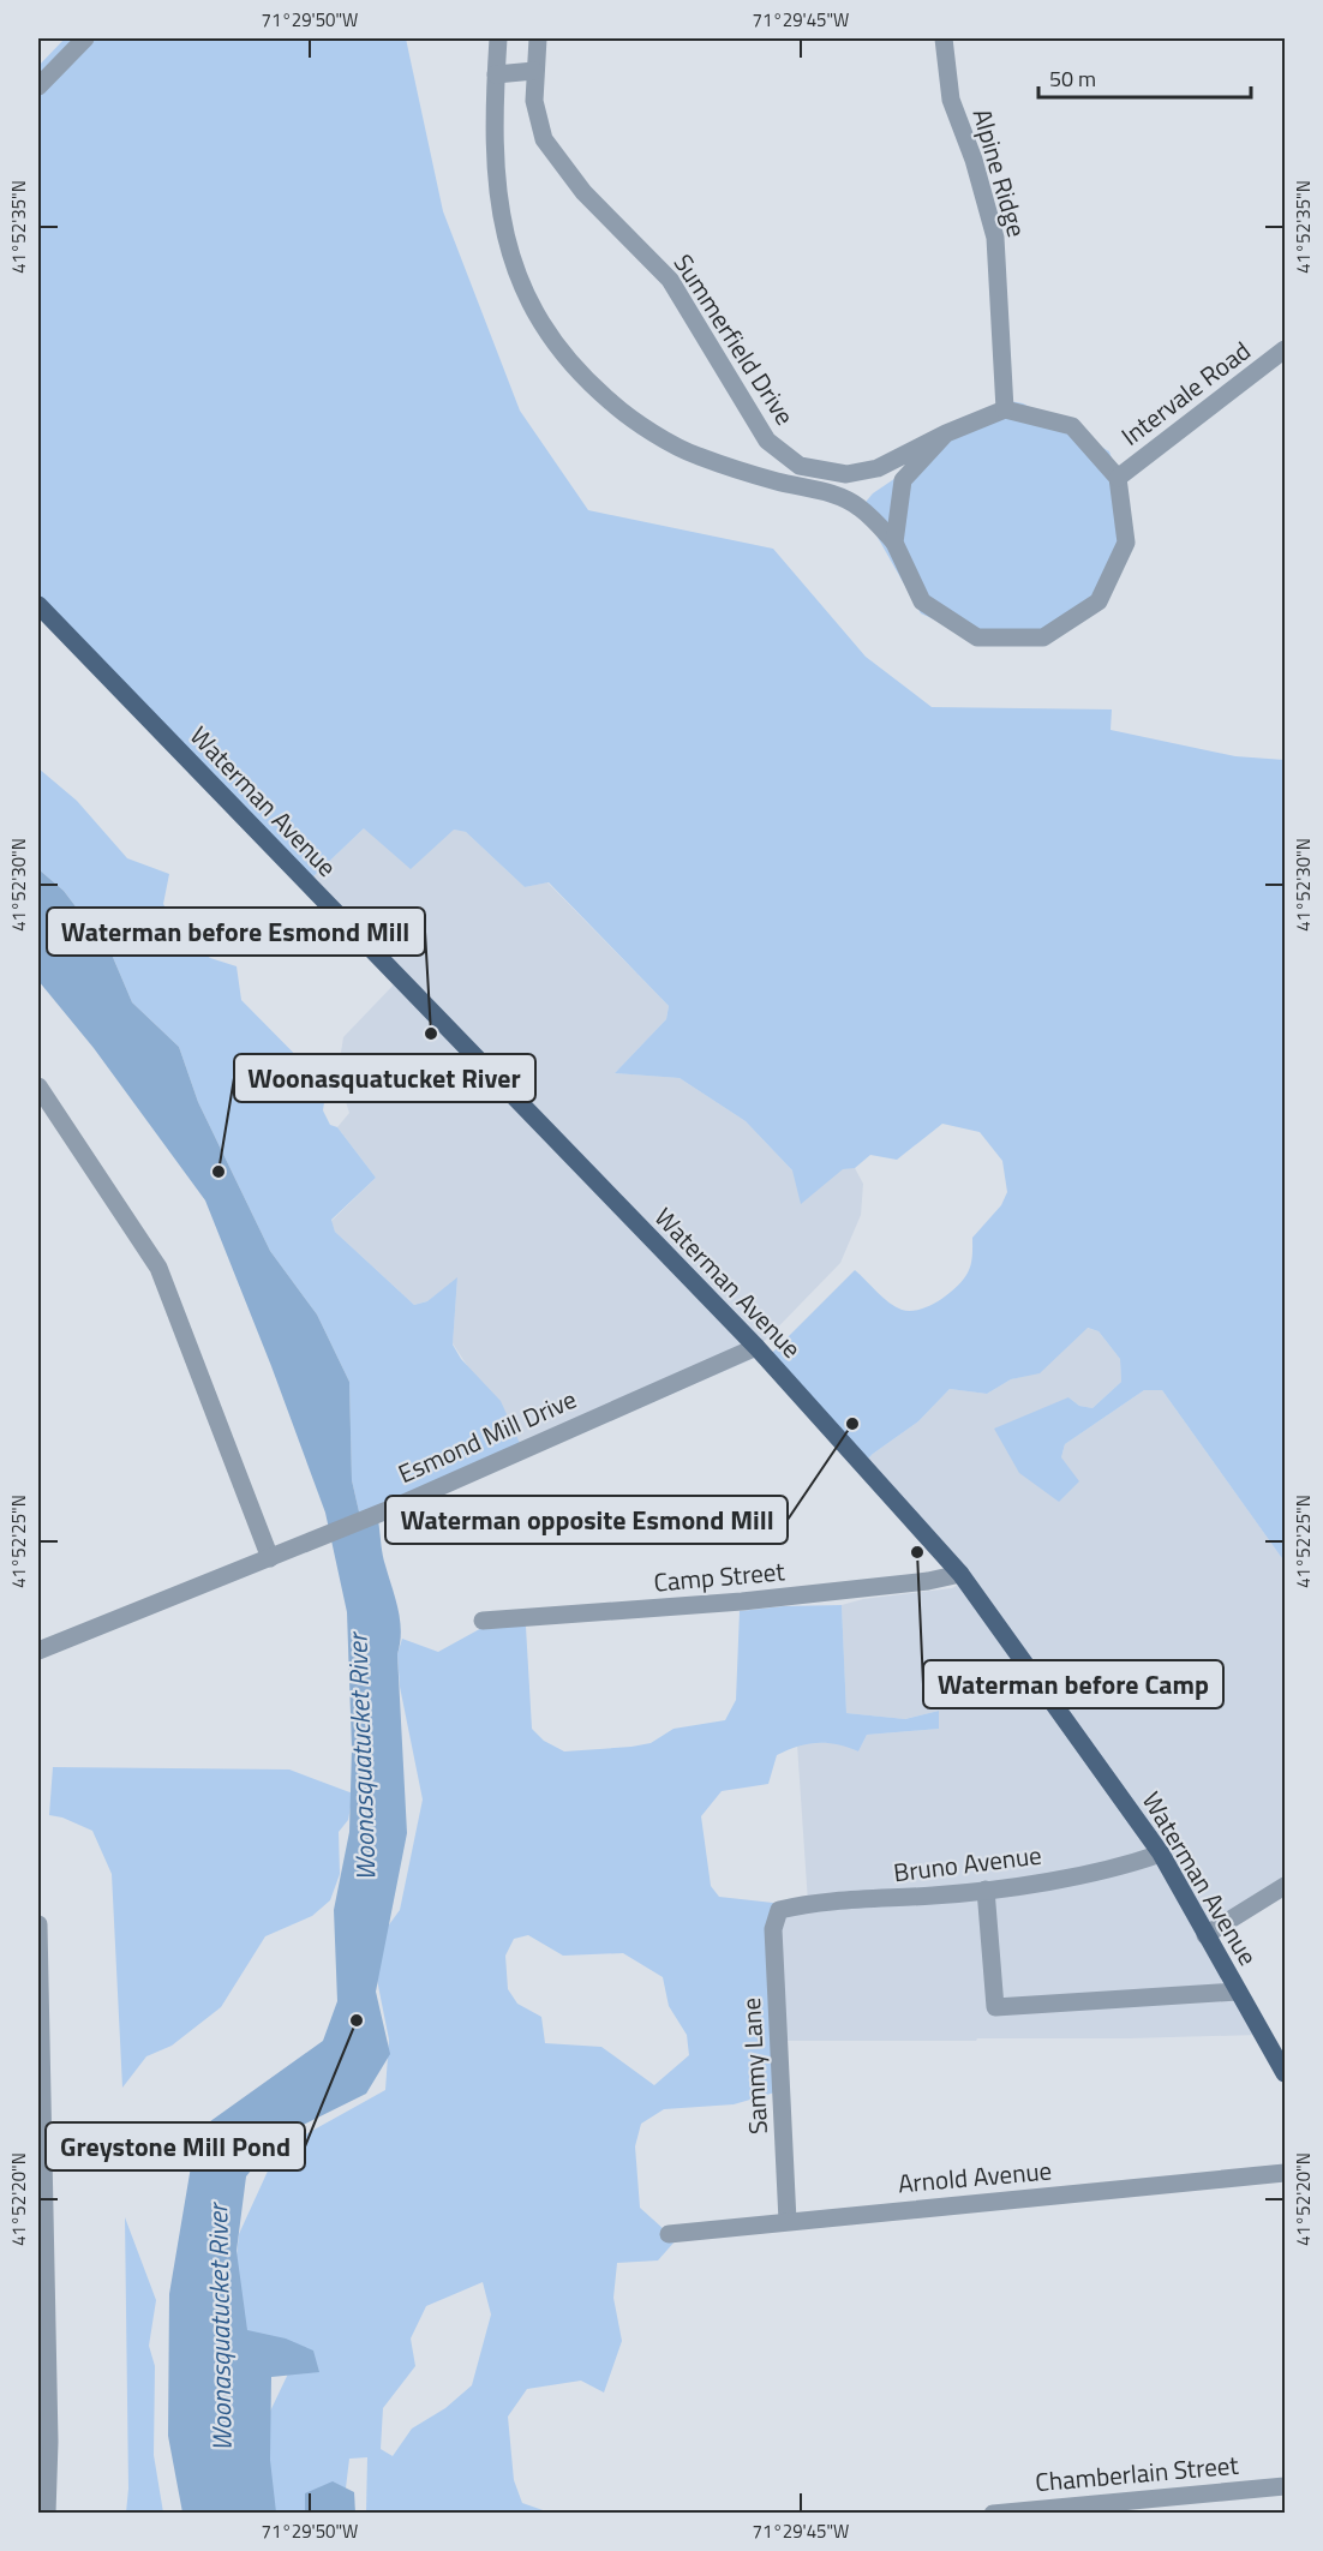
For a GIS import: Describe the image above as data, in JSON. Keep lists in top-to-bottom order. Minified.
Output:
{"streets":{"main road":["Waterman Avenue"],"street":["Alpine Ridge","Summerfield Drive","Intervale Road","Esmond Mill Drive","Camp Street","Bruno Avenue","Sammy Lane","Arnold Avenue","Chamberlain Street"]},"crossings":[["Alpine Ridge","Summerfield Drive"],["Alpine Ridge","Intervale Road"],["Summerfield Drive","Intervale Road"],["Waterman Avenue","Esmond Mill Drive"],["Waterman Avenue","Camp Street"],["Waterman Avenue","Bruno Avenue"],["Bruno Avenue","Sammy Lane"],["Sammy Lane","Arnold Avenue"]],"water":["Woonasquatucket River"],"places":["Waterman before Esmond Mill","Woonasquatucket River","Waterman opposite Esmond Mill","Waterman before Camp","Greystone Mill Pond"],"scale_bar":"50 m","coordinates":["71°29'50\"W","71°29'45\"W","41°52'35\"N","41°52'30\"N","41°52'25\"N","41°52'20\"N"]}
